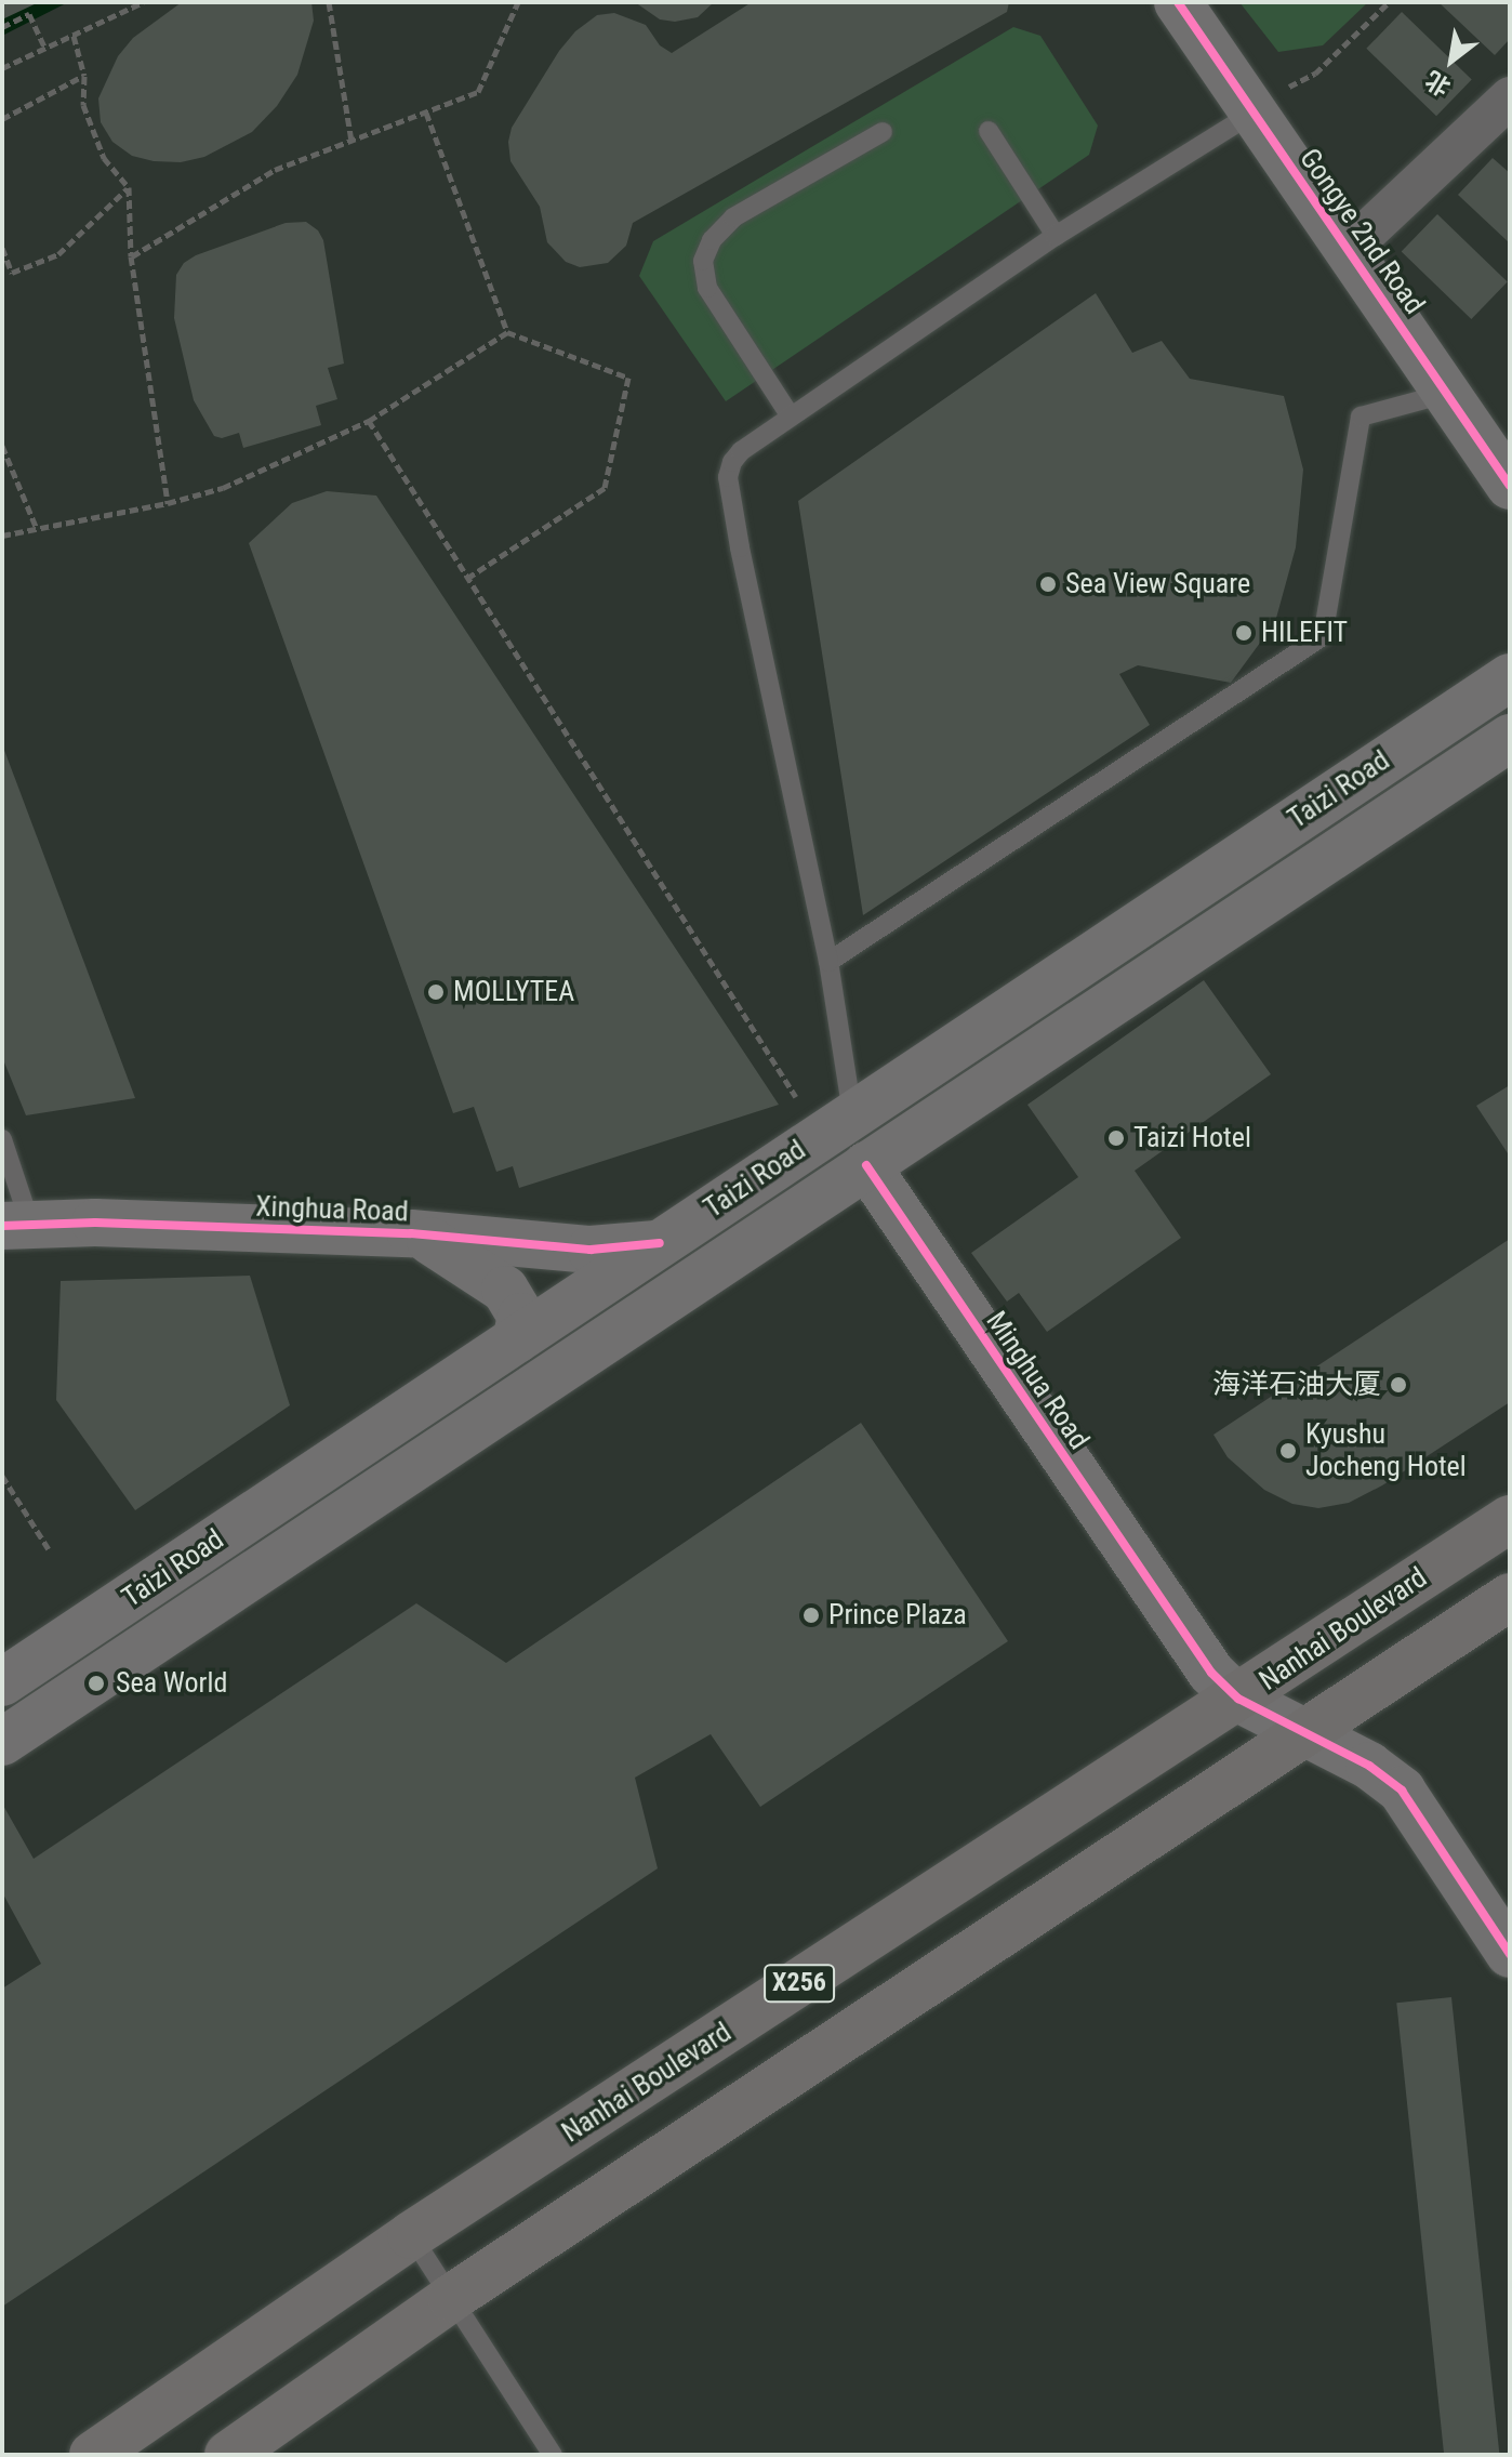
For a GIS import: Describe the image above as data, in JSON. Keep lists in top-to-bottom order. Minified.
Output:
{"streets":{"main road":["Gongye 2nd Road","Taizi Road","Xinghua Road","Minghua Road","Nanhai Boulevard","X256"]},"crossings":[["Taizi Road","Xinghua Road"],["Taizi Road","Minghua Road"],["Minghua Road","Nanhai Boulevard"]],"places":["Sea View Square","HILEFIT","MOLLYTEA","Taizi Hotel","海洋石油大厦","Kyushu Jocheng Hotel","Prince Plaza","Sea World"],"north":"bottom left"}
